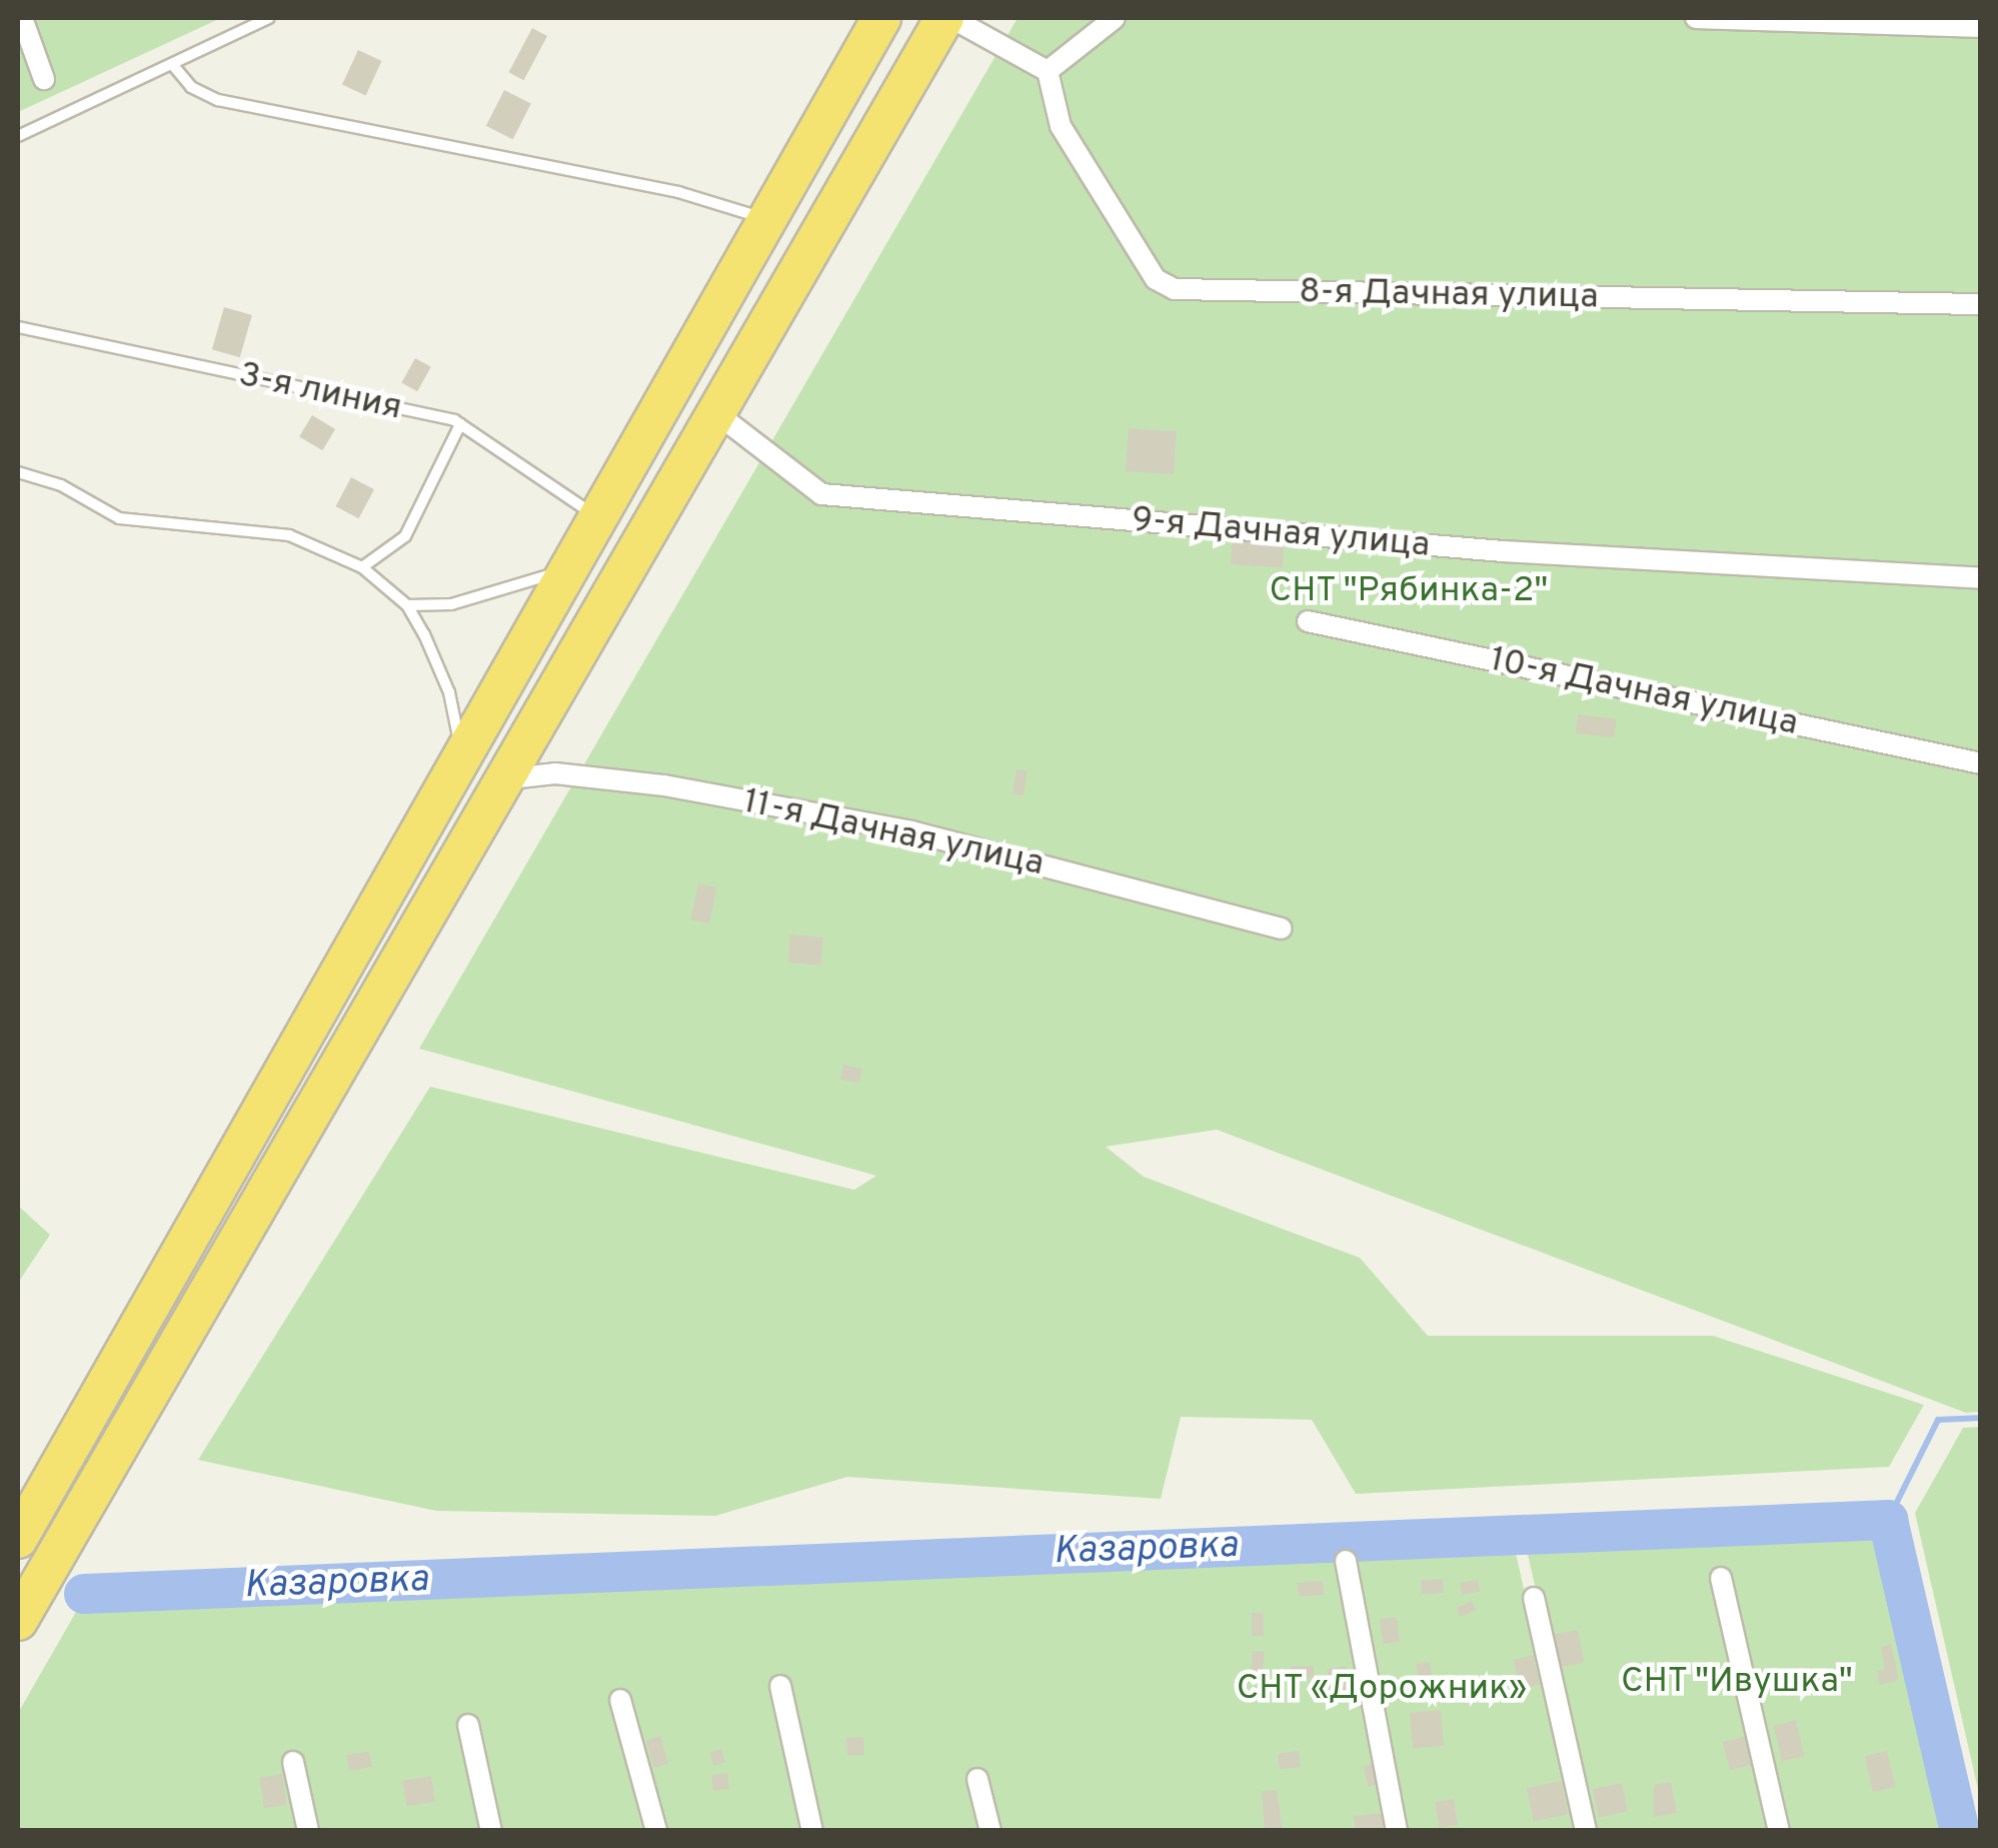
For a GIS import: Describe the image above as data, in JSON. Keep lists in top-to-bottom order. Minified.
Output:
{"streets":{"street":["8-я Дачная улица","9-я Дачная улица","10-я Дачная улица","11-я Дачная улица"],"lane":["3-я линия"]},"water":["Казаровка"],"parks":["СНТ \"Рябинка-2\"","СНТ \"Ивушка\"","СНТ «Дорожник»"]}
